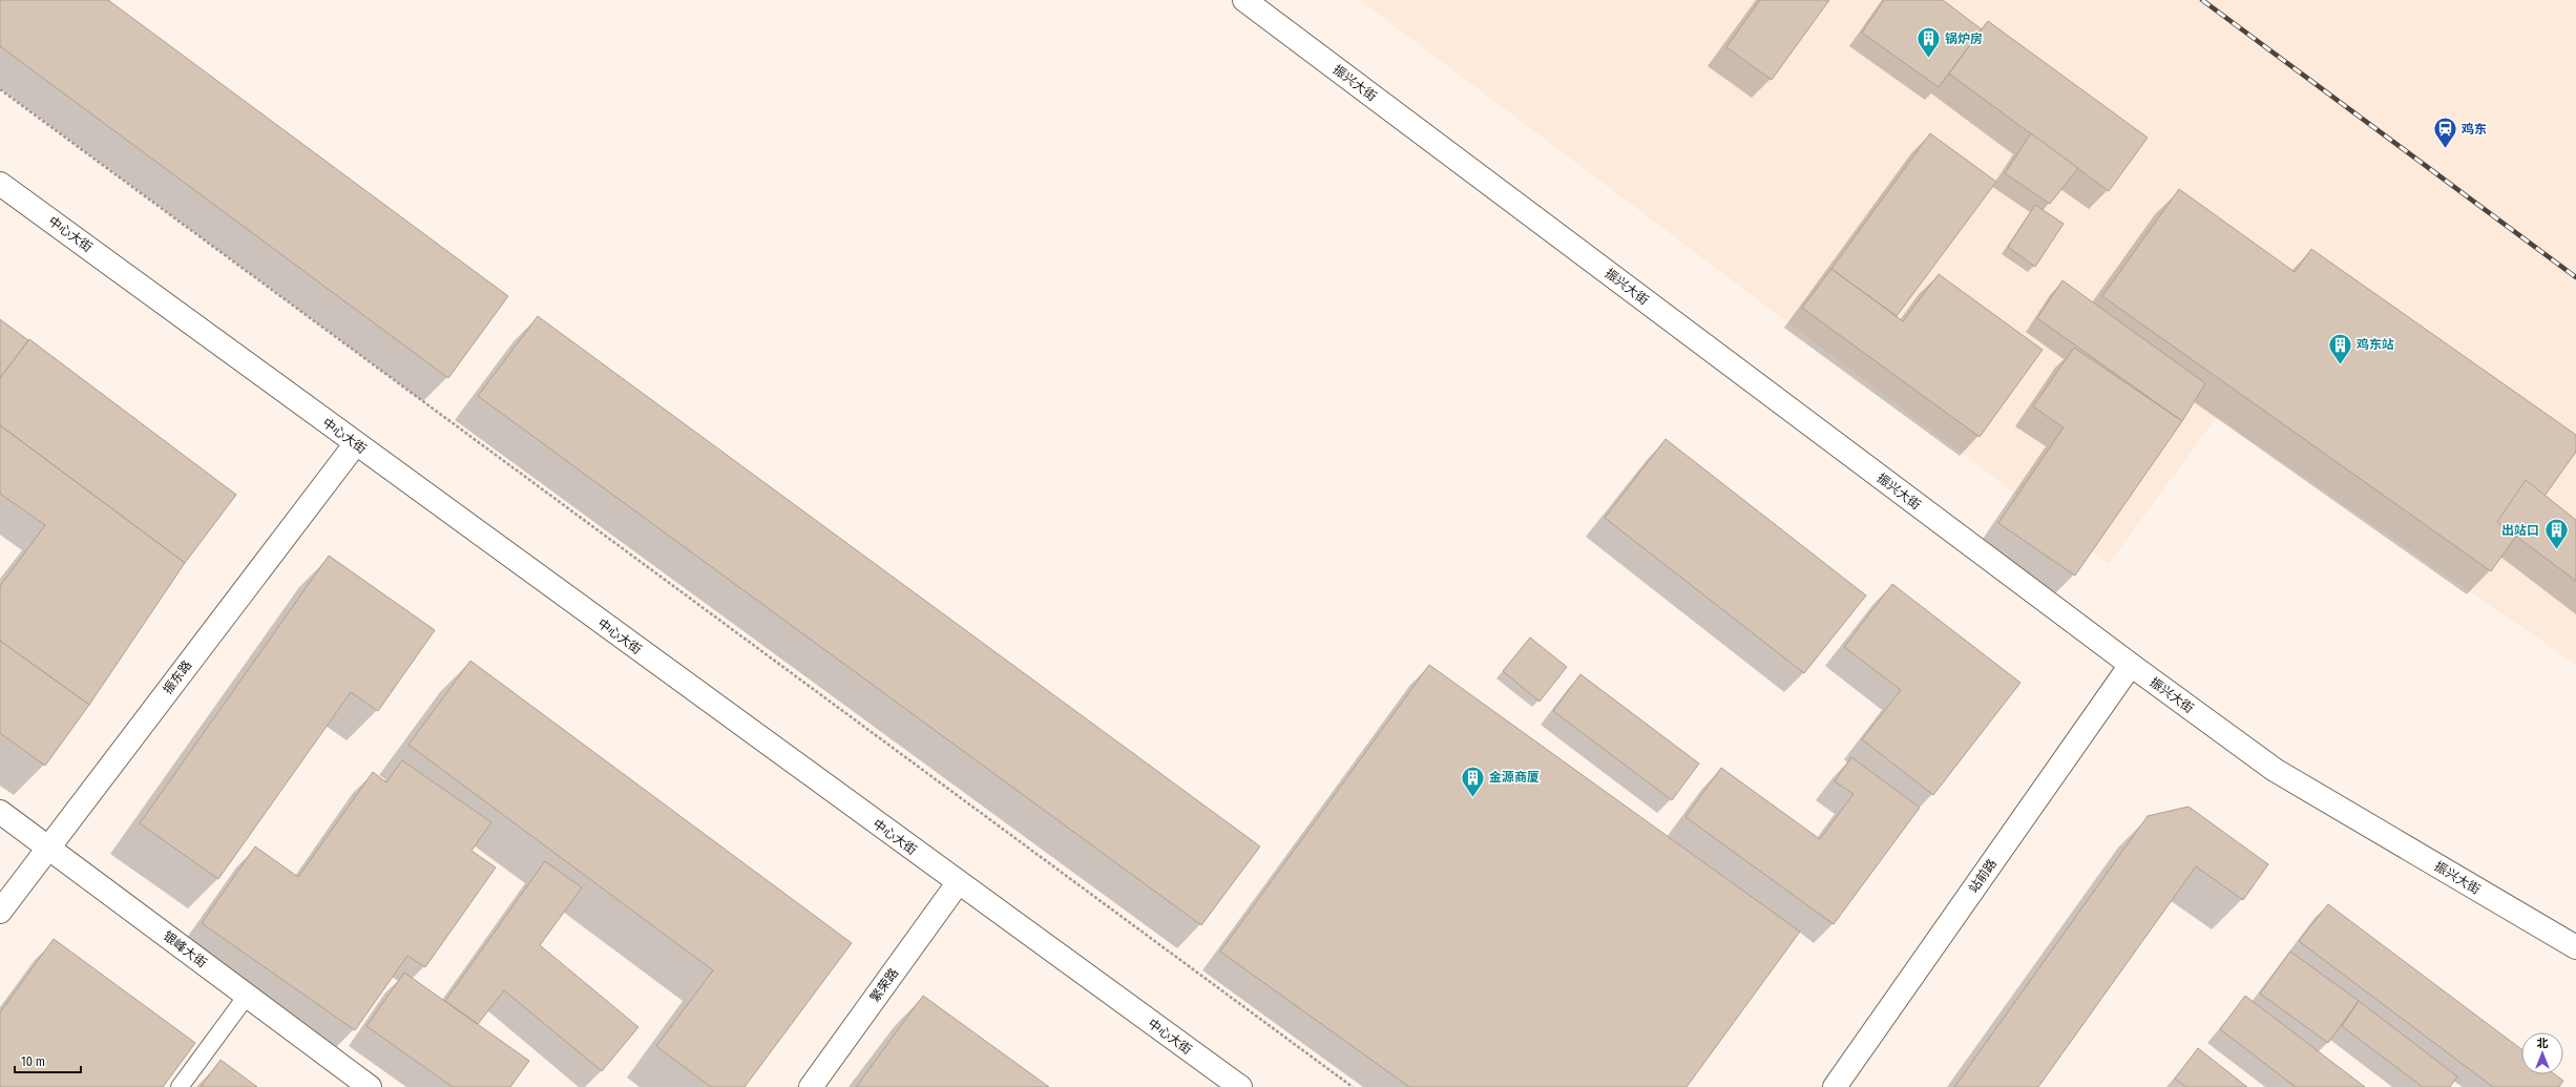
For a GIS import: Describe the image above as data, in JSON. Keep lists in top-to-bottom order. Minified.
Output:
{"streets":{"street":["振兴大街","中心大街","振东路","站前路","银峰大街","繁荣路"]},"crossings":[["振兴大街","站前路"],["中心大街","振东路"],["中心大街","繁荣路"],["振东路","银峰大街"]],"places":{"building":["锅炉房","鸡东站","出站口","金源商厦"],"station":["鸡东"]},"scale_bar":"10 m","north":"top"}
